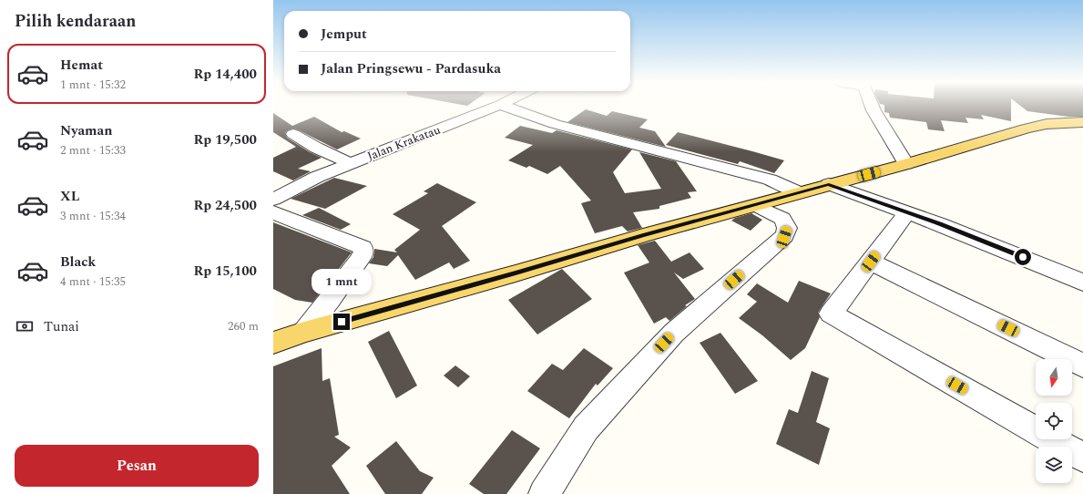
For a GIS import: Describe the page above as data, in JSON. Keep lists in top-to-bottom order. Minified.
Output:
{"streets":{"street":["Jalan Krakatau"]},"north":"bottom","page":{"heading":"Pilih kendaraan","banner":["Jemput","Jalan Pringsewu - Pardasuka"],"list":[{"name":"Hemat","note":"1 mnt · 15:32","value":"Rp 14,400"},{"name":"Nyaman","note":"2 mnt · 15:33","value":"Rp 19,500"},{"name":"XL","note":"3 mnt · 15:34","value":"Rp 24,500"},{"name":"Black","note":"4 mnt · 15:35","value":"Rp 15,100"}],"bubble":"1 mnt","pay":["Tunai","260 m"],"buttons":"Pesan"}}
